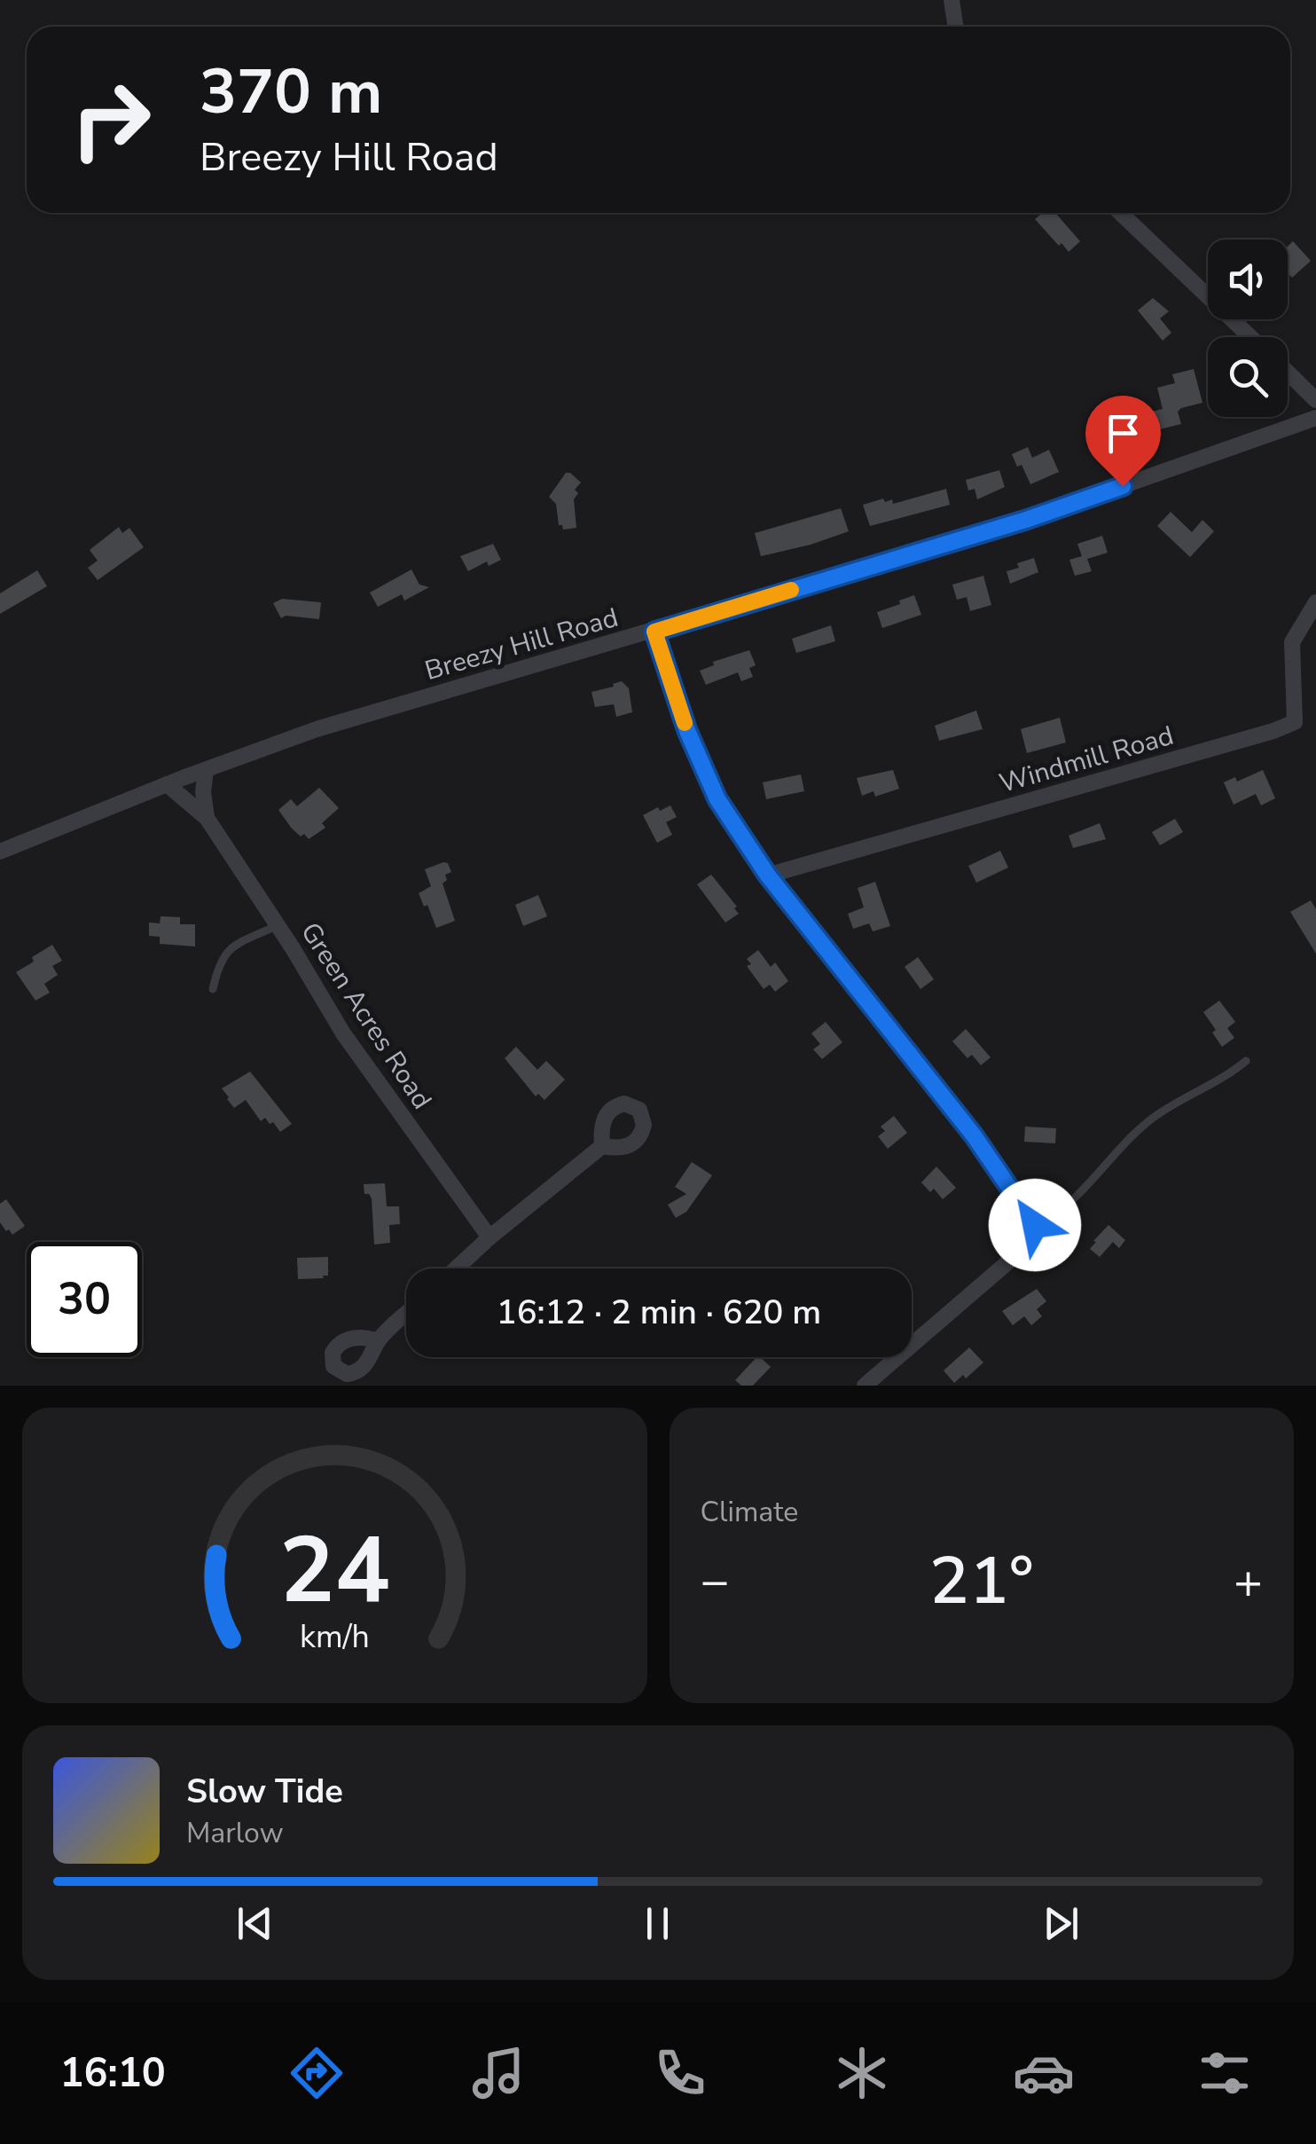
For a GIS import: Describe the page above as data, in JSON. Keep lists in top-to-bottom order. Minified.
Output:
{"streets":{"street":["Breezy Hill Road","Windmill Road","Green Acres Road"]},"crossings":[["Breezy Hill Road","Green Acres Road"]],"page":{"turn":["370 m","Breezy Hill Road"],"limit":"30","trip":"16:12 · 2 min · 620 m","tile":"Climate","heat":["−","21°","+"],"song":["Slow Tide","Marlow"],"tabs":"16:10","gauge":["24","km/h"]}}
